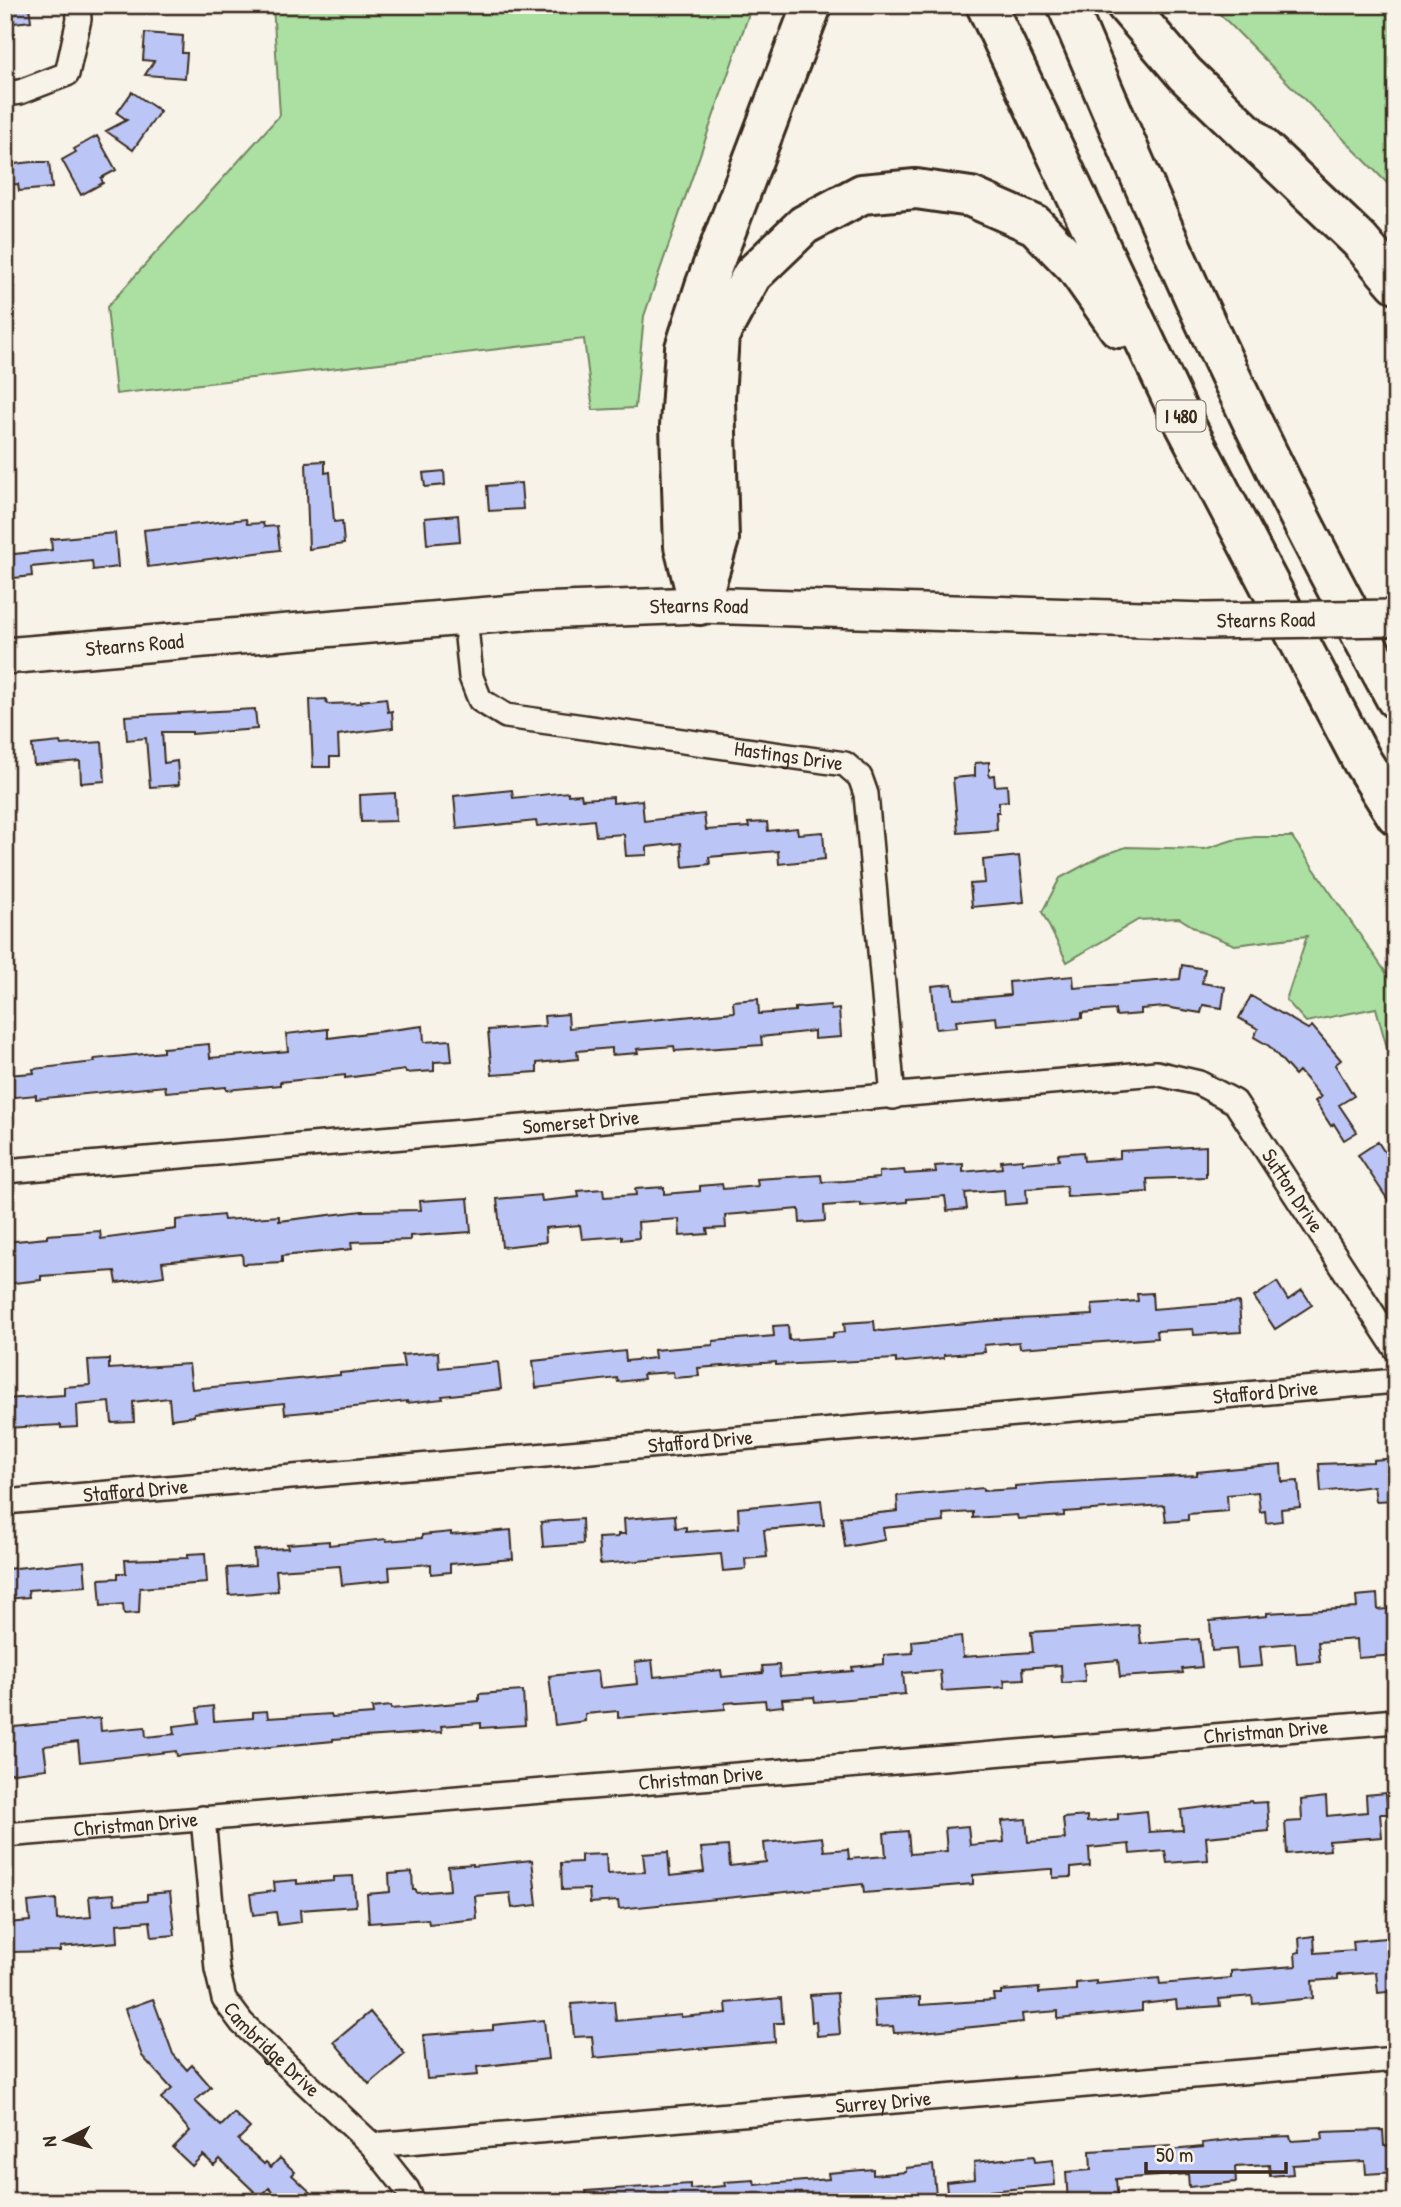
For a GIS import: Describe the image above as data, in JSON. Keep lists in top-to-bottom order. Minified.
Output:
{"streets":{"highway":["I 480"],"main road":["Stearns Road"],"street":["Hastings Drive","Somerset Drive","Sutton Drive","Stafford Drive","Christman Drive","Cambridge Drive","Surrey Drive"]},"crossings":[["Stearns Road","Hastings Drive"],["Hastings Drive","Somerset Drive"],["Somerset Drive","Sutton Drive"],["Christman Drive","Cambridge Drive"],["Cambridge Drive","Surrey Drive"]],"scale_bar":"50 m","north":"left"}
